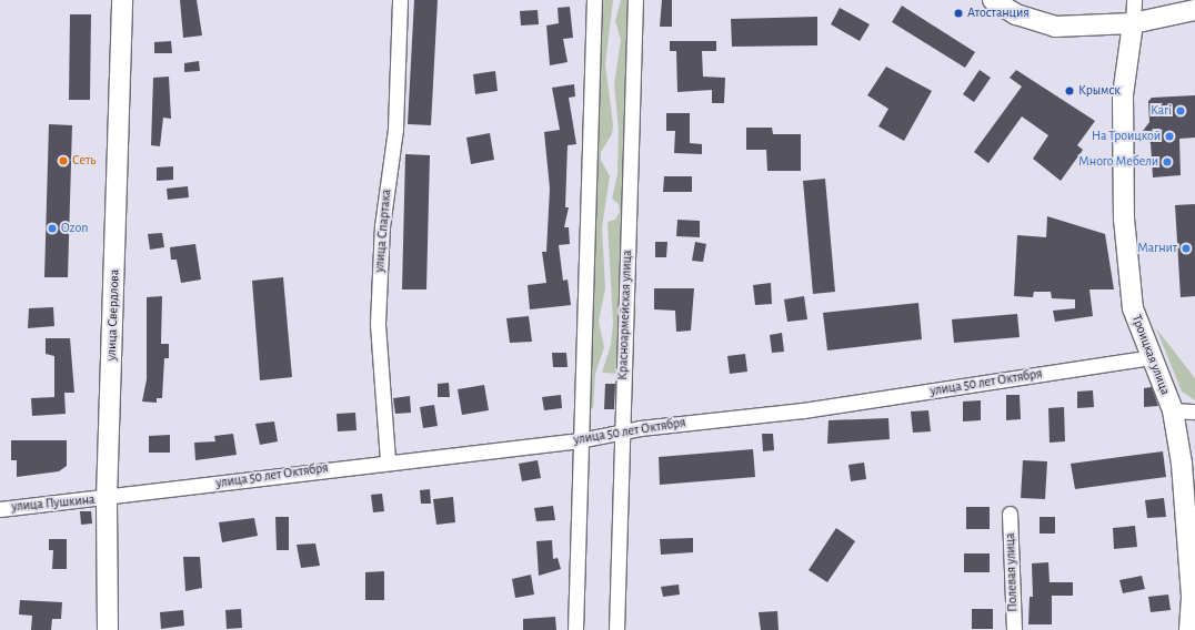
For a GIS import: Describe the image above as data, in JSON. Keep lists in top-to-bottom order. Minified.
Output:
{"streets":{"main road":["улица Свердлова","Троицкая улица"],"street":["улица Спартака","Красноармейская улица","улица 50 лет Октября","улица Пушкина","Полевая улица"]},"crossings":[["улица Спартака","улица 50 лет Октября"],["улица Свердлова","улица 50 лет Октября"],["улица Свердлова","улица Пушкина"],["Красноармейская улица","улица 50 лет Октября"],["Троицкая улица","улица 50 лет Октября"],["улица 50 лет Октября","улица Пушкина"]],"places":["Атостанция","Крымск","Kari","На Троицкой","Сеть","Много Мебели","Ozon","Магнит"]}
